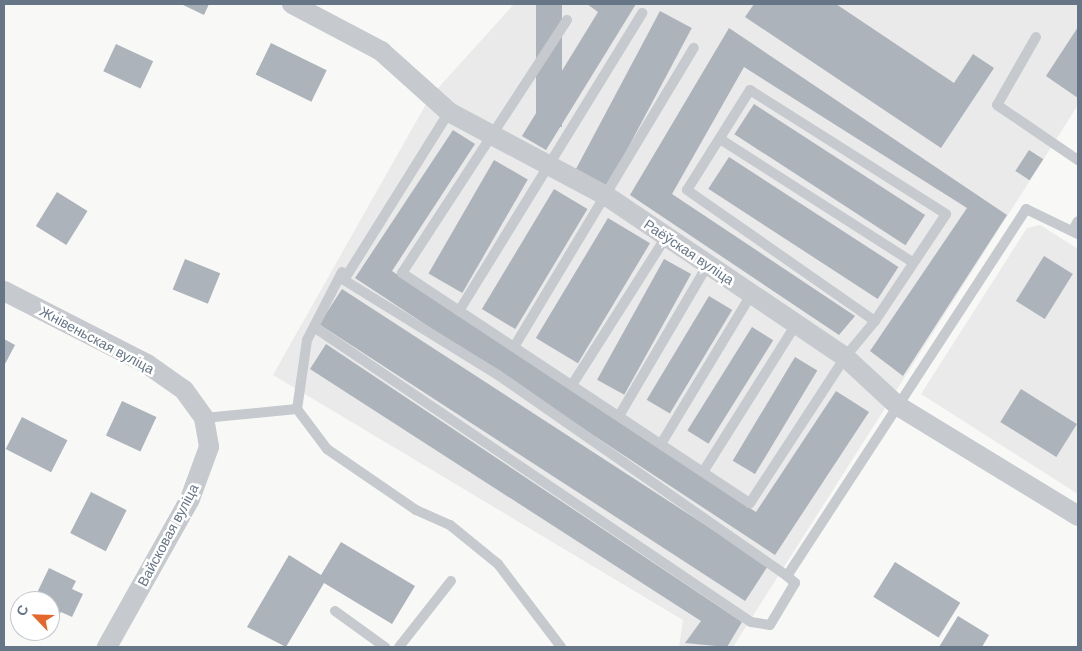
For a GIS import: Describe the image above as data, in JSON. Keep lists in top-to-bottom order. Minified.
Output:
{"streets":{"street":["Раёўская вуліца","Жнівеньская вуліца","Вайсковая вуліца"]},"crossings":[["Жнівеньская вуліца","Вайсковая вуліца"]],"north":"top left"}
